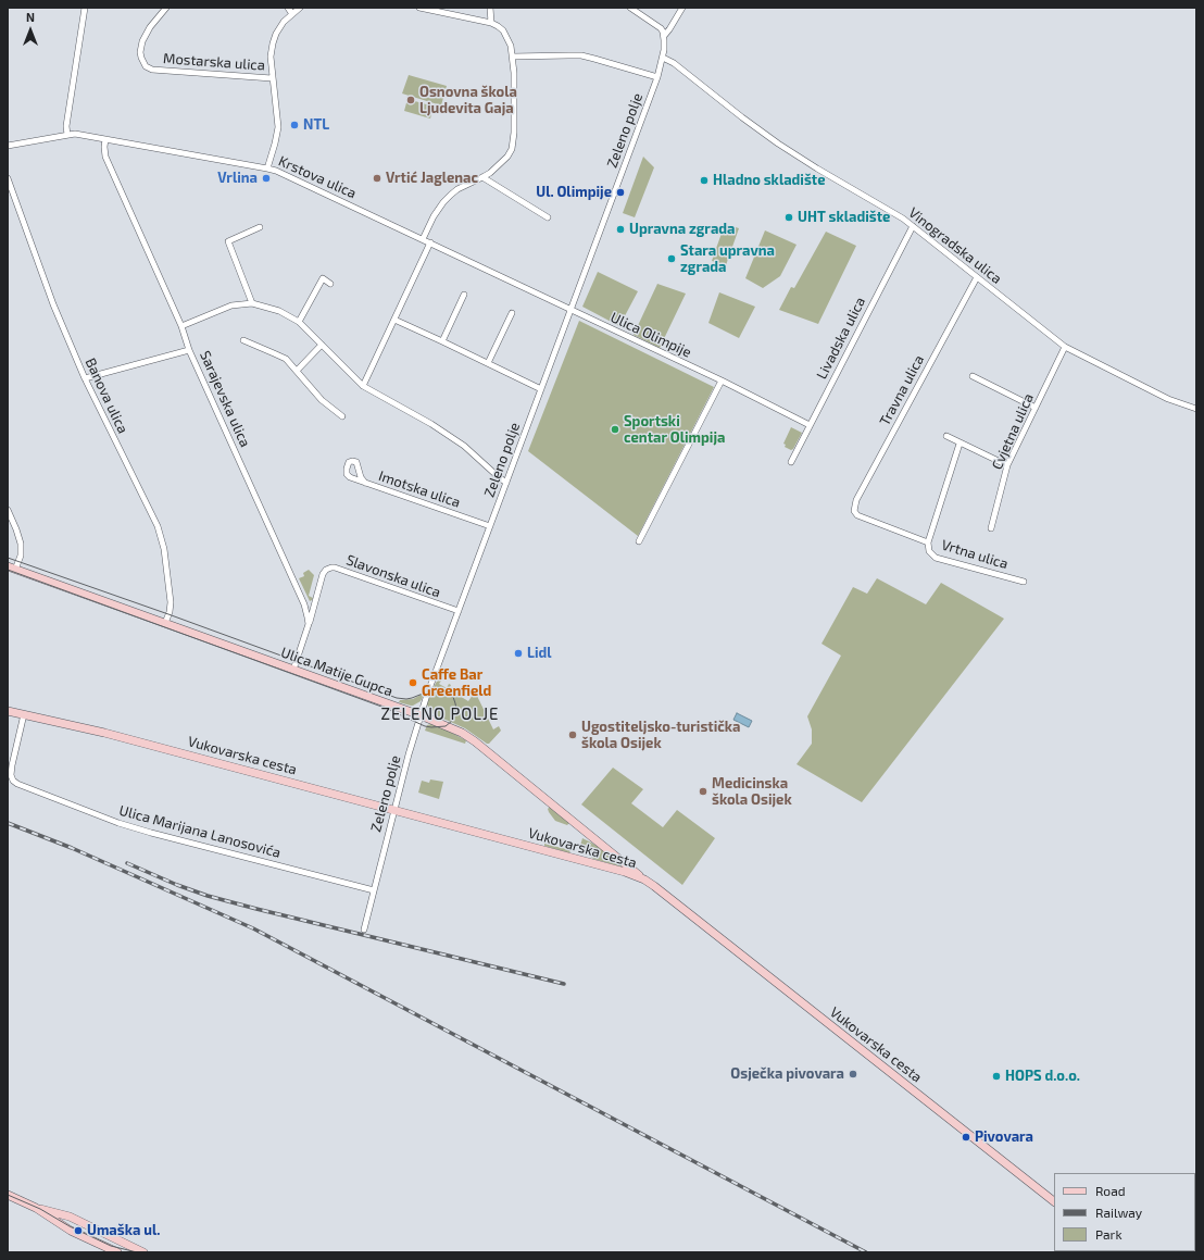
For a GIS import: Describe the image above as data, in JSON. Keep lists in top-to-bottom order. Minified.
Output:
{"streets":{"main road":["Ulica Matije Gupca","Vukovarska cesta"],"street":["Mostarska ulica","Zeleno polje","Krstova ulica","Vinogradska ulica","Ulica Olimpije","Livadska ulica","Travna ulica","Banova ulica","Sarajevska ulica","Cvjetna ulica","Imotska ulica","Vrtna ulica","Slavonska ulica","Ulica Marijana Lanosovića"]},"crossings":[["Mostarska ulica","Krstova ulica"],["Zeleno polje","Krstova ulica"],["Zeleno polje","Vinogradska ulica"],["Zeleno polje","Ulica Olimpije"],["Zeleno polje","Imotska ulica"],["Zeleno polje","Slavonska ulica"],["Zeleno polje","Ulica Matije Gupca"],["Zeleno polje","Vukovarska cesta"],["Zeleno polje","Ulica Marijana Lanosovića"],["Krstova ulica","Ulica Olimpije"],["Krstova ulica","Sarajevska ulica"],["Vinogradska ulica","Livadska ulica"],["Vinogradska ulica","Travna ulica"],["Vinogradska ulica","Cvjetna ulica"],["Ulica Olimpije","Livadska ulica"],["Travna ulica","Vrtna ulica"],["Banova ulica","Ulica Matije Gupca"],["Sarajevska ulica","Slavonska ulica"],["Ulica Matije Gupca","Vukovarska cesta"],["Vukovarska cesta","Ulica Marijana Lanosovića"]],"districts":["ZELENO POLJE"],"places":["Osnovna škola Ljudevita Gaja","NTL","Vrlina","Vrtić Jaglenac","Hladno skladište","Ul. Olimpije","UHT skladište","Upravna zgrada","Stara upravna zgrada","Sportski centar Olimpija","Lidl","Caffe Bar Greenfield","Ugostiteljsko-turistička škola Osijek","Medicinska škola Osijek","Osječka pivovara","HOPS d.o.o.","Pivovara","Umaška ul."],"legend":["Road","Railway","Park"],"north":"top"}
